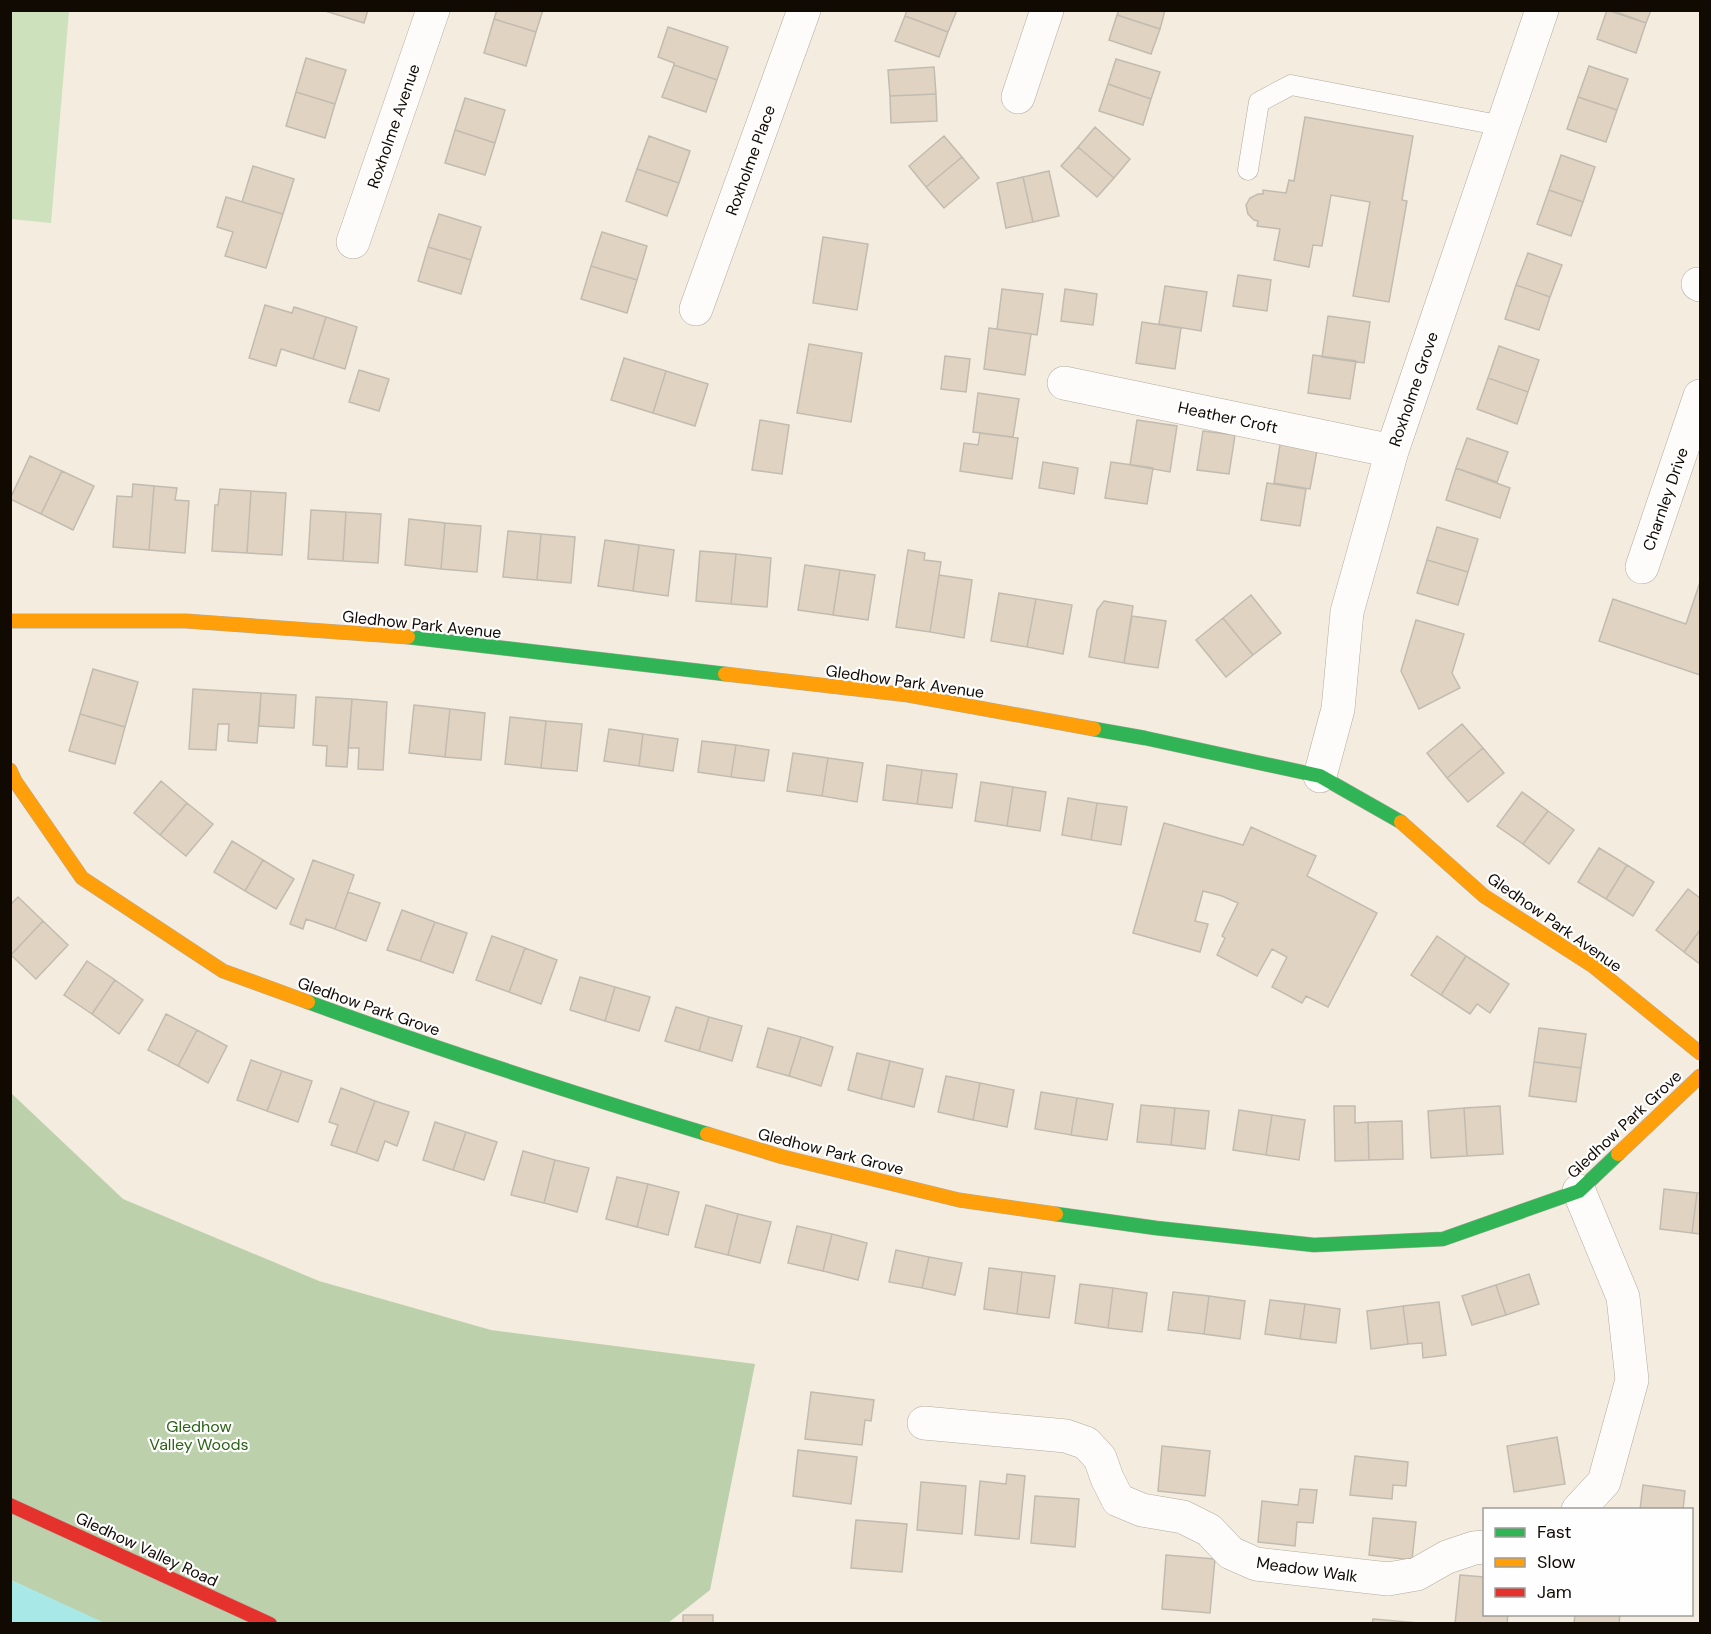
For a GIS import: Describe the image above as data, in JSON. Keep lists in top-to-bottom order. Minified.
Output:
{"streets":{"street":["Roxholme Avenue","Roxholme Place","Roxholme Grove","Heather Croft","Charnley Drive","Gledhow Park Avenue","Gledhow Park Grove","Gledhow Valley Road","Meadow Walk"]},"crossings":[["Roxholme Grove","Heather Croft"],["Roxholme Grove","Gledhow Park Avenue"]],"parks":["Gledhow Valley Woods"],"legend":["Fast","Slow","Jam"]}
